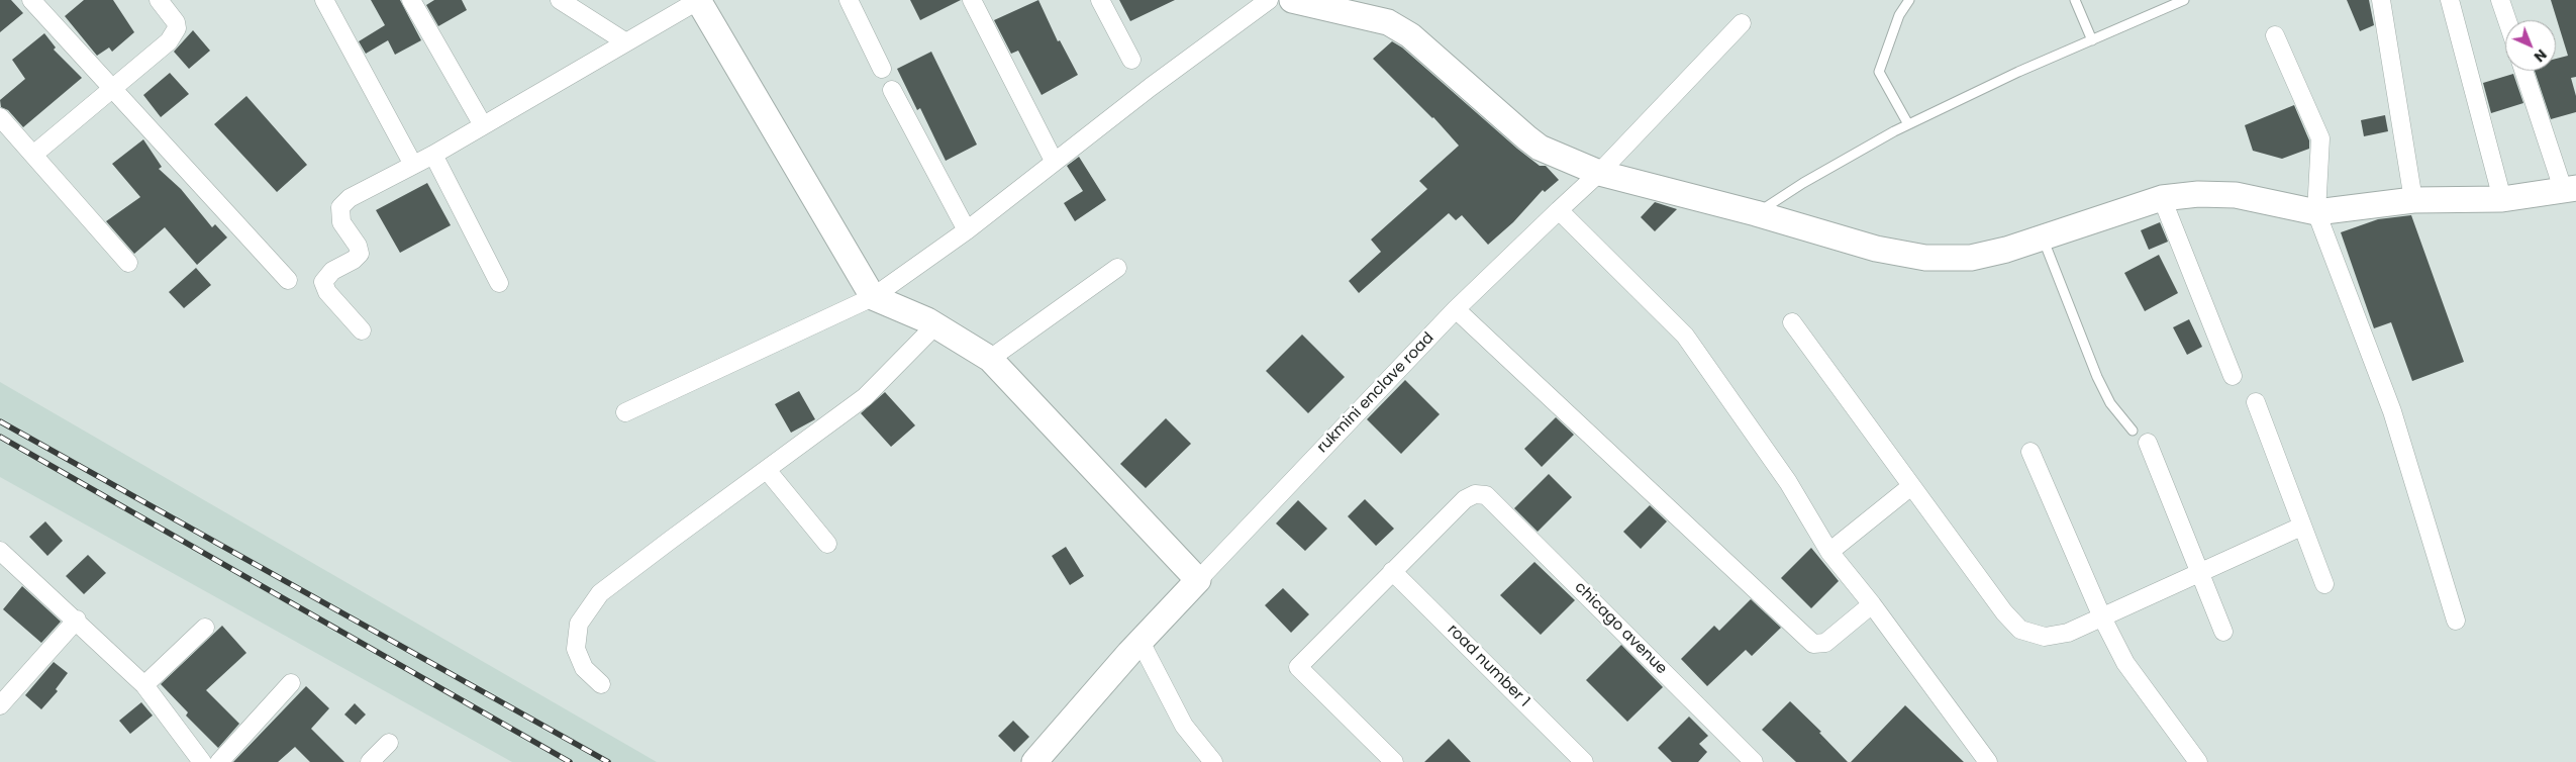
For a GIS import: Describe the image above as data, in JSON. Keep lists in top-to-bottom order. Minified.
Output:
{"streets":{"street":["rukmini enclave road","chicago avenue","road number 1"]},"crossings":[["chicago avenue","road number 1"]],"north":"bottom right"}
